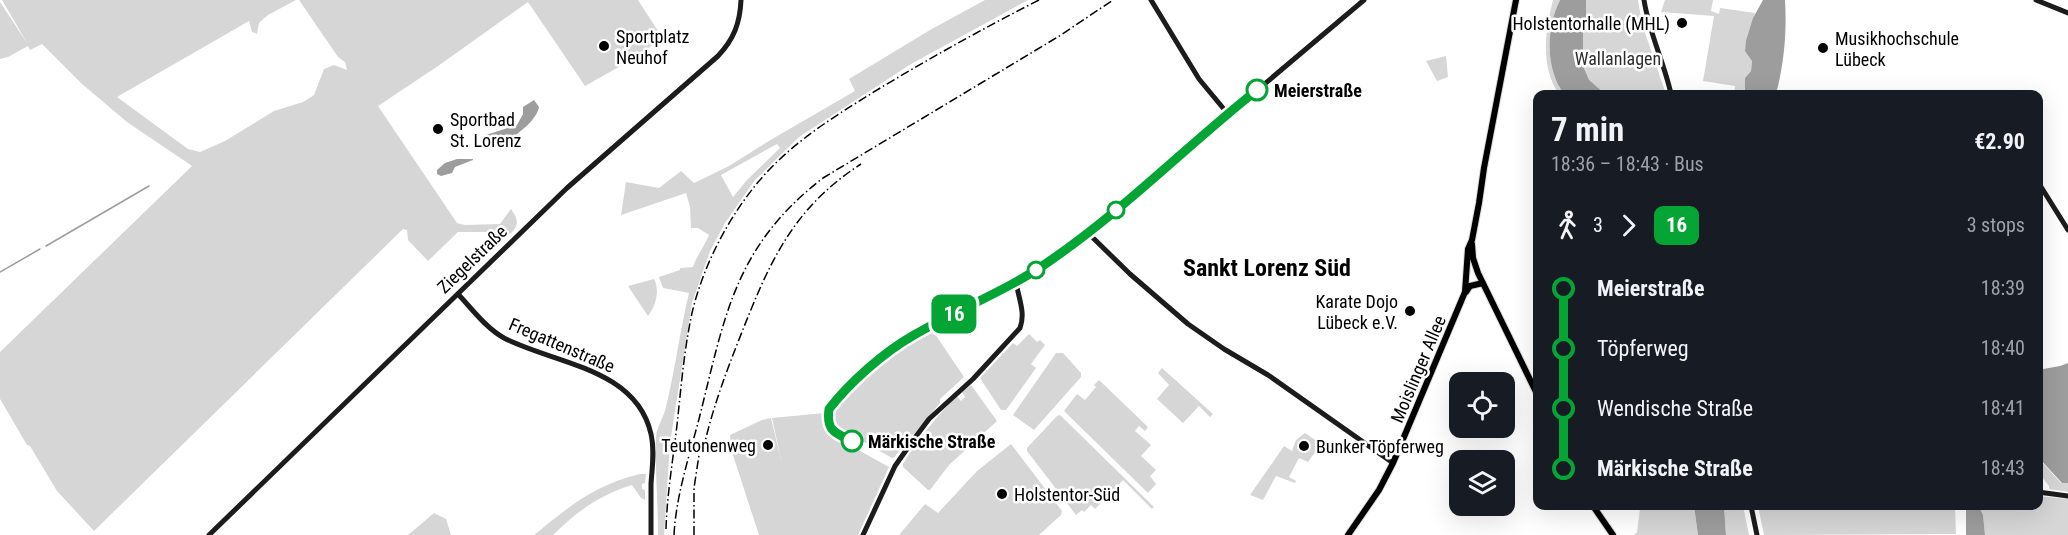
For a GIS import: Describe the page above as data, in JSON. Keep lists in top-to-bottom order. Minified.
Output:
{"streets":{"main road":["Ziegelstraße","Fregattenstraße","Moislinger Allee"]},"crossings":[["Ziegelstraße","Fregattenstraße"]],"districts":["Sankt Lorenz Süd"],"parks":["Wallanlagen"],"places":["Holstentorhalle (MHL)","Sportplatz Neuhof","Musikhochschule Lübeck","Meierstraße","Sportbad St. Lorenz","Karate Dojo Lübeck e.V.","Märkische Straße","Teutonenweg","Bunker Töpferweg","Holstentor-Süd"],"lines":["bus line 16"],"page":{"on_map":"16","heading":["7 min","18:36 – 18:43 · Bus","€2.90"],"legs":["3","16","3 stops"],"list":[{"name":"Meierstraße","value":"18:39"},{"name":"Töpferweg","value":"18:40"},{"name":"Wendische Straße","value":"18:41"},{"name":"Märkische Straße","value":"18:43"}]}}
